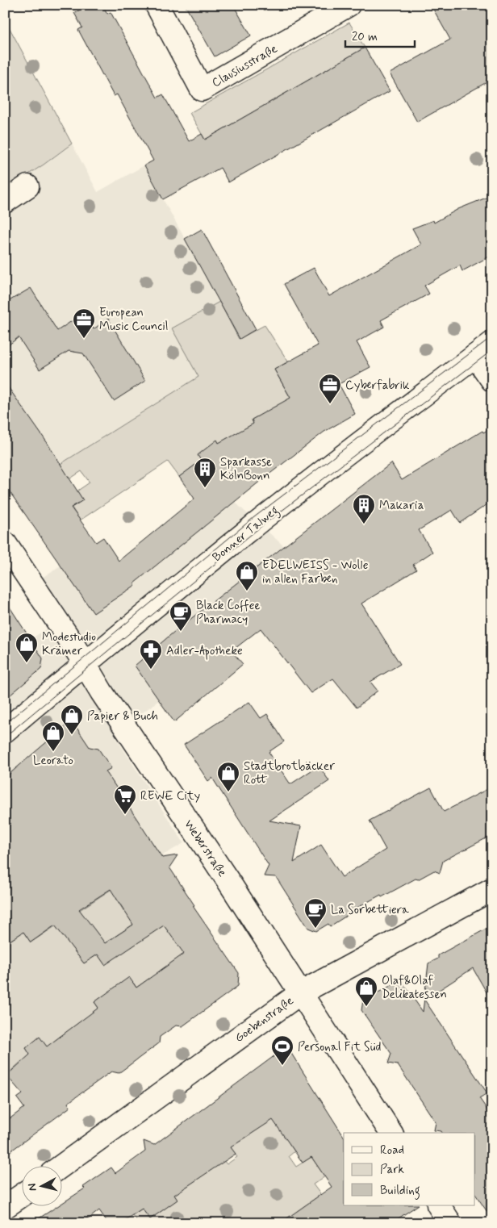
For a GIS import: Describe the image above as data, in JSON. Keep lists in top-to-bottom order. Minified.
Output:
{"streets":{"street":["Clausiusstraße","Bonner Talweg","Weberstraße","Goebenstraße"]},"crossings":[["Bonner Talweg","Weberstraße"],["Weberstraße","Goebenstraße"]],"places":{"office":["European Music Council","Cyberfabrik"],"building":["Sparkasse KölnBonn","Makaria"],"shop":["EDELWEISS - Wolle in allen Farben","Modestudio Krämer","Papier & Buch","Leorato","Stadtbrotbäcker Rott","Olaf&Olaf Delikatessen"],"cafe":["Black Coffee Pharmacy","La Sorbettiera"],"pharmacy":["Adler-Apotheke"],"supermarket":["REWE City"],"sports":["Personal Fit Süd"]},"legend":["Road","Park","Building"],"scale_bar":"20 m","north":"left"}
